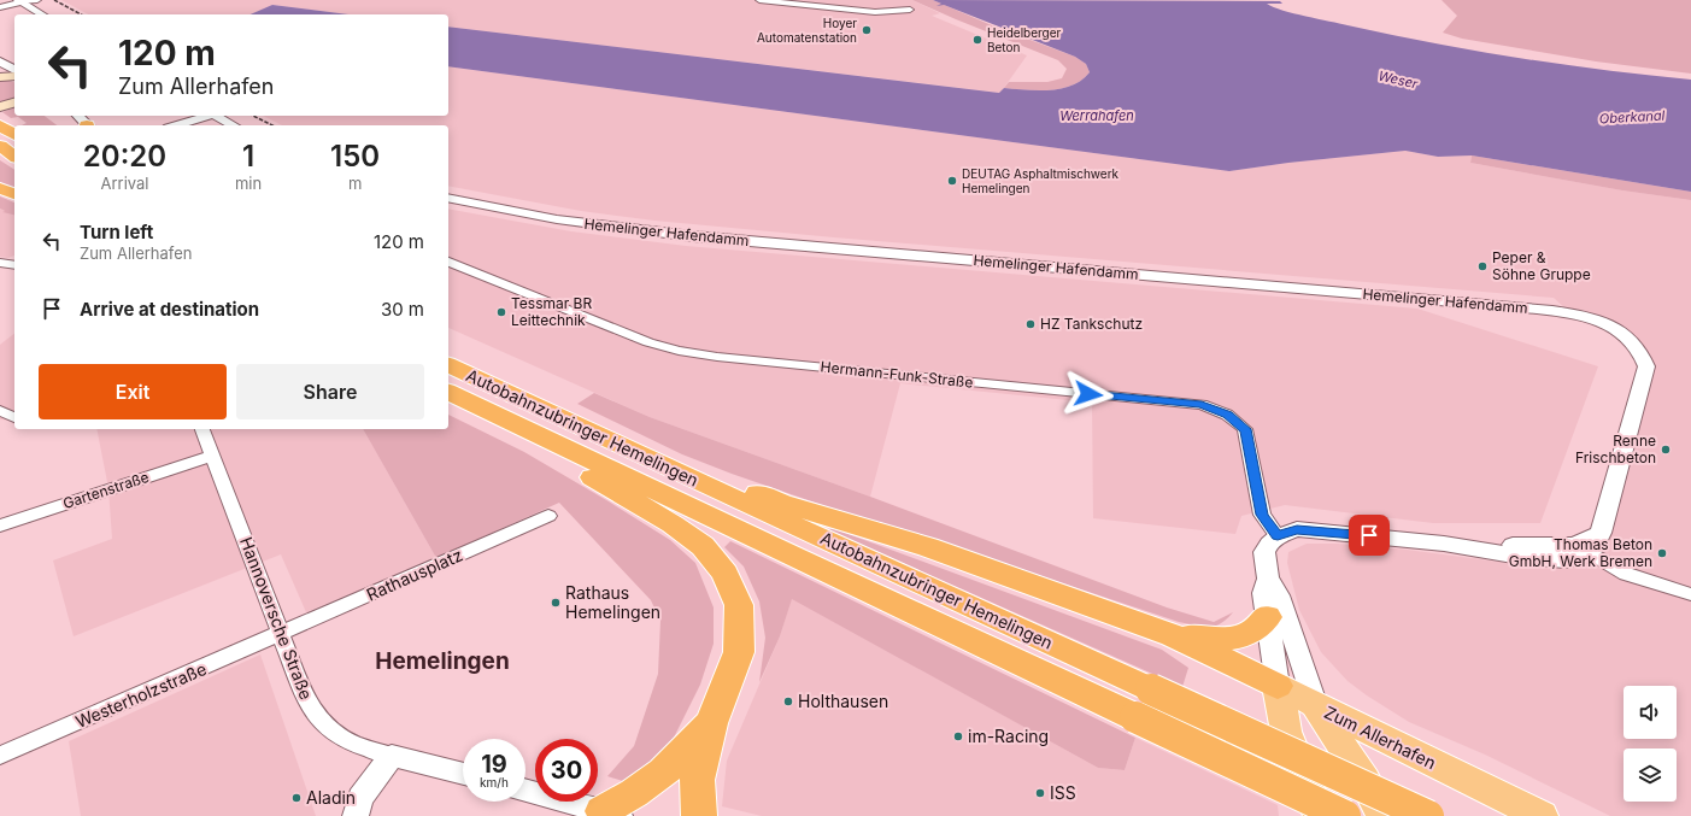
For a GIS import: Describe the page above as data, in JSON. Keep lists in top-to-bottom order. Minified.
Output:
{"streets":{"highway":["Autobahnzubringer Hemelingen"],"main road":["Zum Allerhafen"],"street":["Hemelinger Hafendamm","Hermann-Funk-Straße","Gartenstraße","Rathausplatz","Hannoversche Straße","Westerholzstraße"]},"crossings":[["Hermann-Funk-Straße","Zum Allerhafen"],["Gartenstraße","Hannoversche Straße"],["Rathausplatz","Hannoversche Straße"],["Rathausplatz","Westerholzstraße"],["Hannoversche Straße","Westerholzstraße"]],"districts":["Hemelingen"],"water":["Weser","Werrahafen","Oberkanal"],"places":["Hoyer Automatenstation","Heidelberger Beton","DEUTAG Asphaltmischwerk Hemelingen","Peper & Söhne Gruppe","Tessmar BR Leittechnik","HZ Tankschutz","Renne Frischbeton","Thomas Beton GmbH, Werk Bremen","Rathaus Hemelingen","Holthausen","im-Racing","ISS","Aladin"],"page":{"turn":["120 m","Zum Allerhafen"],"eta":["20:20","Arrival","1","min","150","m"],"list":[{"name":"Turn left","note":"Zum Allerhafen","value":"120 m"},{"name":"Arrive at destination","value":"30 m"}],"buttons":["Exit","Share"],"speed":"19 km/h","limit":"30"}}
